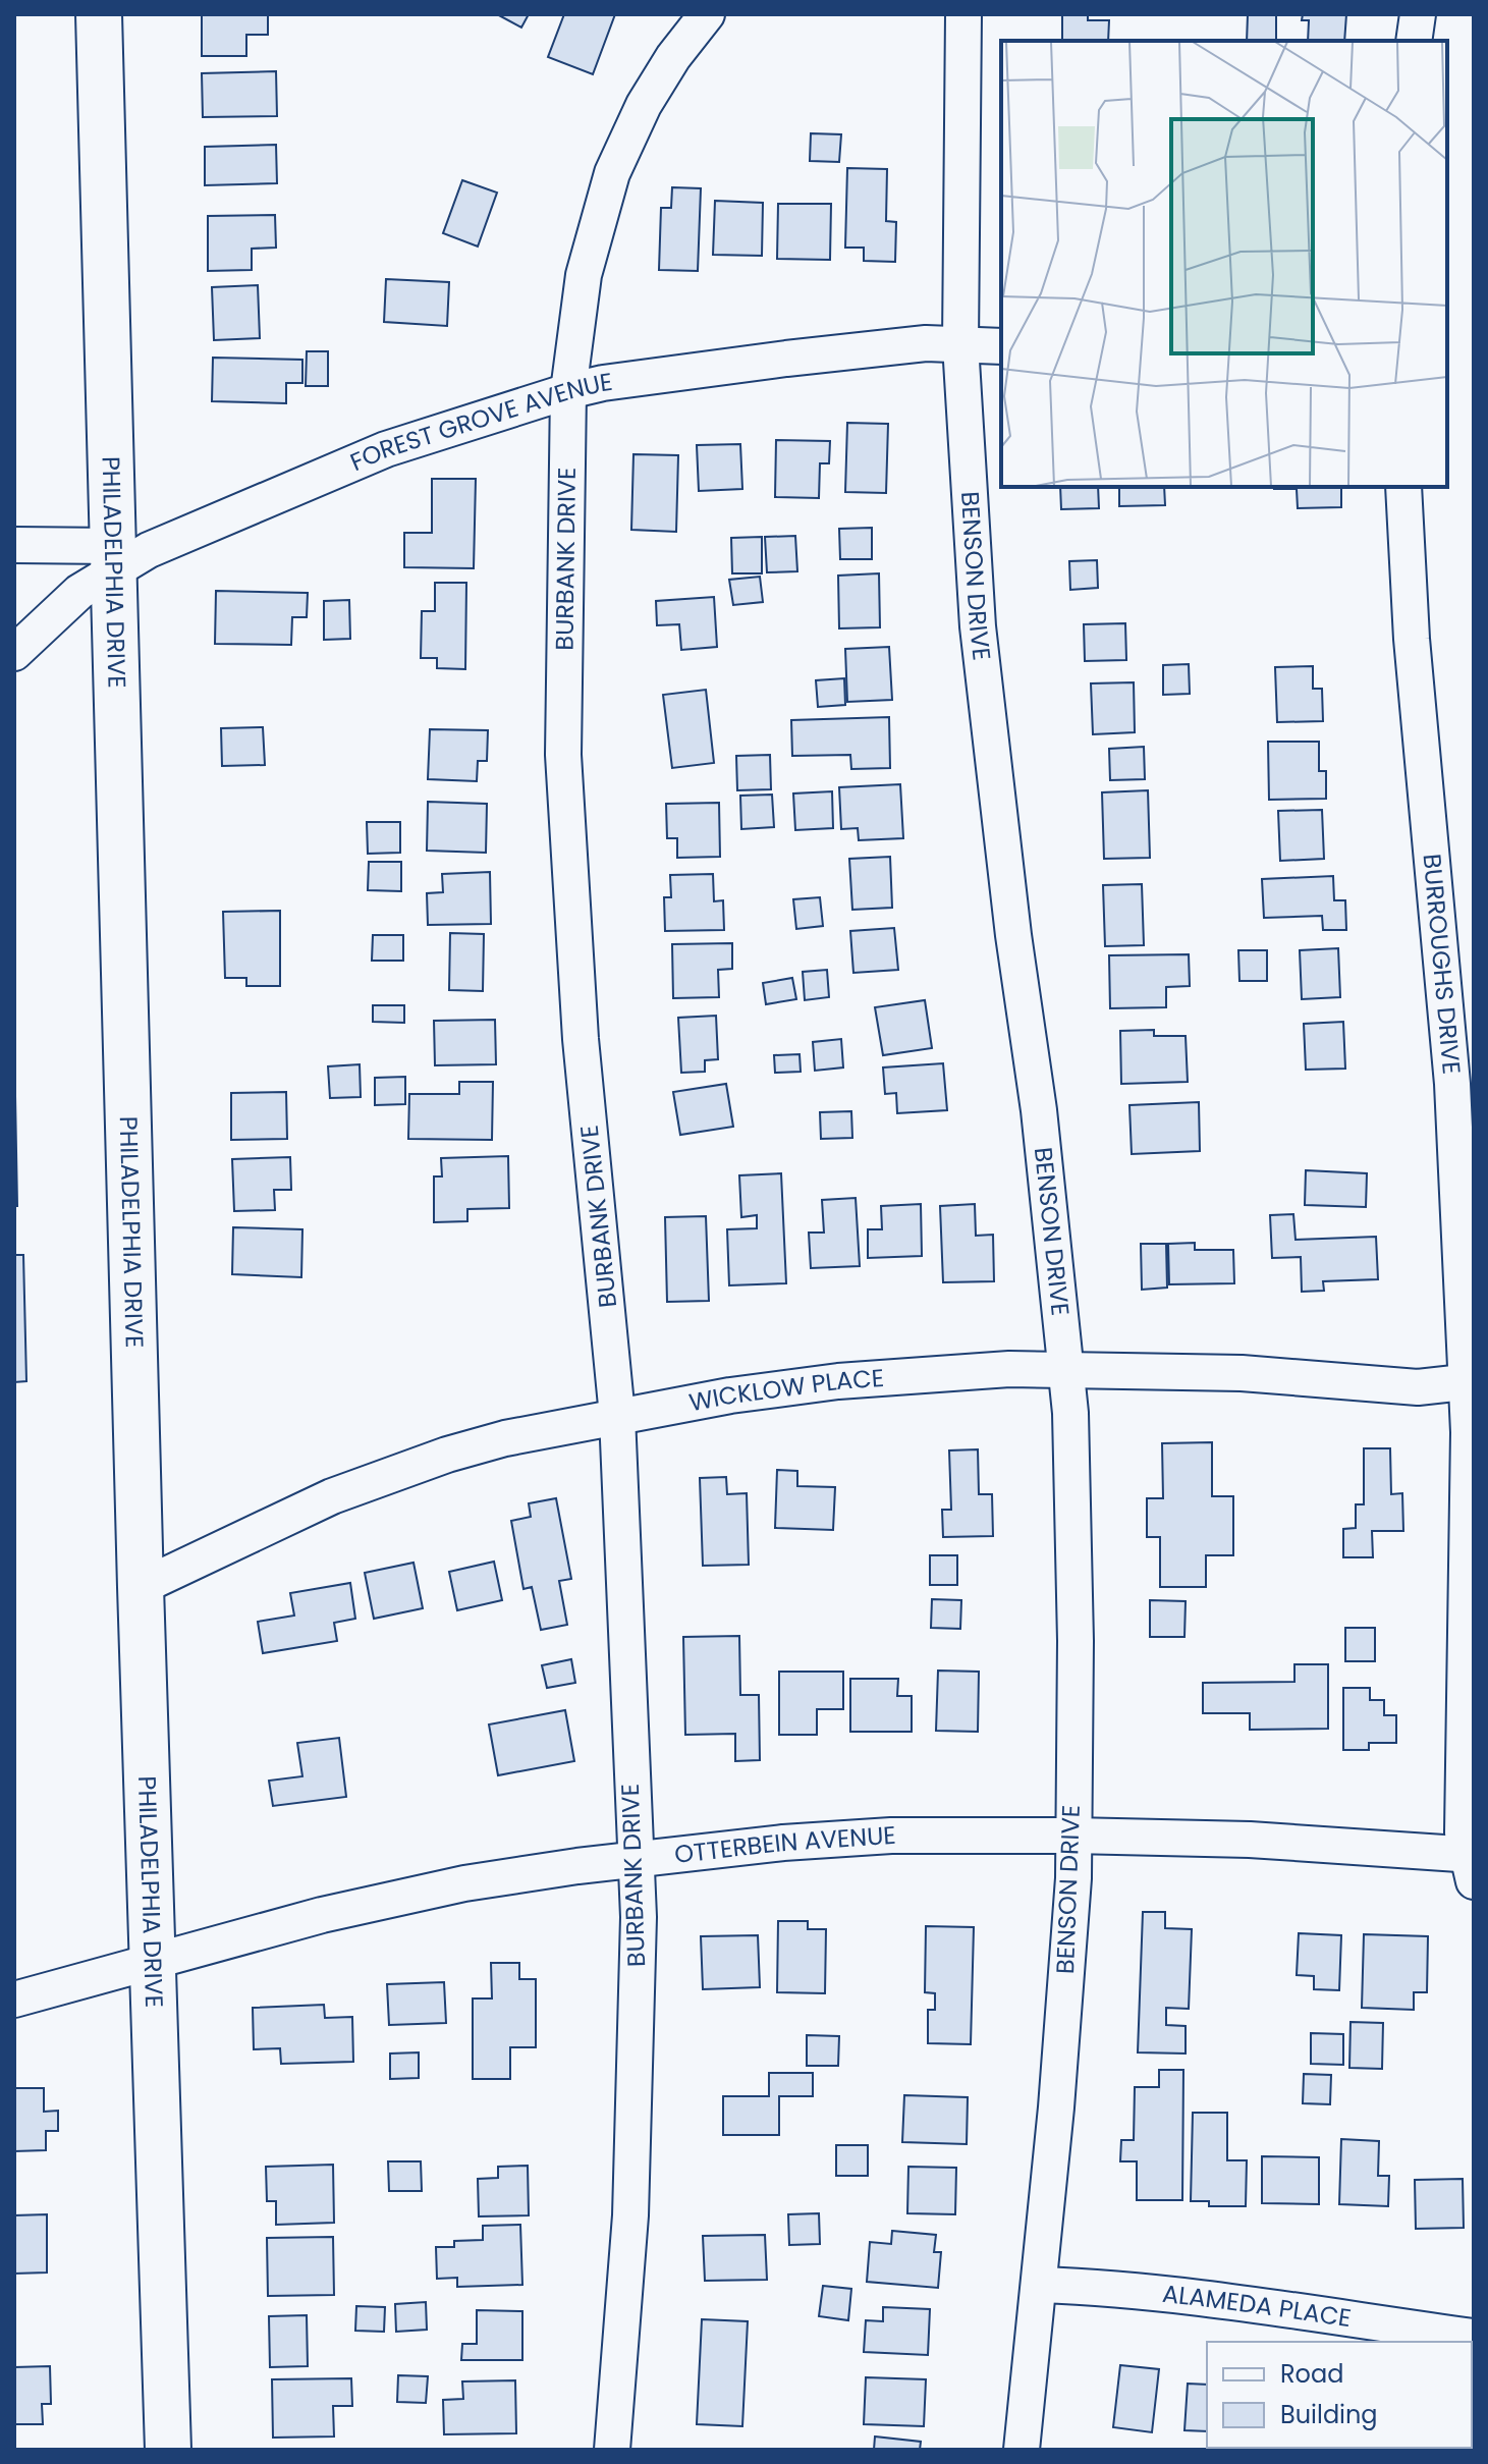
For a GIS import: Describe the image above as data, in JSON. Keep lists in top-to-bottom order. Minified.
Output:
{"streets":{"main road":["PHILADELPHIA DRIVE"],"street":["FOREST GROVE AVENUE","BURBANK DRIVE","BENSON DRIVE","BURROUGHS DRIVE","WICKLOW PLACE","OTTERBEIN AVENUE","ALAMEDA PLACE"]},"crossings":[["FOREST GROVE AVENUE","BURBANK DRIVE"],["FOREST GROVE AVENUE","PHILADELPHIA DRIVE"],["FOREST GROVE AVENUE","BENSON DRIVE"],["BURBANK DRIVE","WICKLOW PLACE"],["BURBANK DRIVE","OTTERBEIN AVENUE"],["PHILADELPHIA DRIVE","WICKLOW PLACE"],["PHILADELPHIA DRIVE","OTTERBEIN AVENUE"],["BENSON DRIVE","WICKLOW PLACE"],["BENSON DRIVE","OTTERBEIN AVENUE"],["BENSON DRIVE","ALAMEDA PLACE"],["BURROUGHS DRIVE","WICKLOW PLACE"],["BURROUGHS DRIVE","OTTERBEIN AVENUE"]],"legend":["Road","Building"]}
